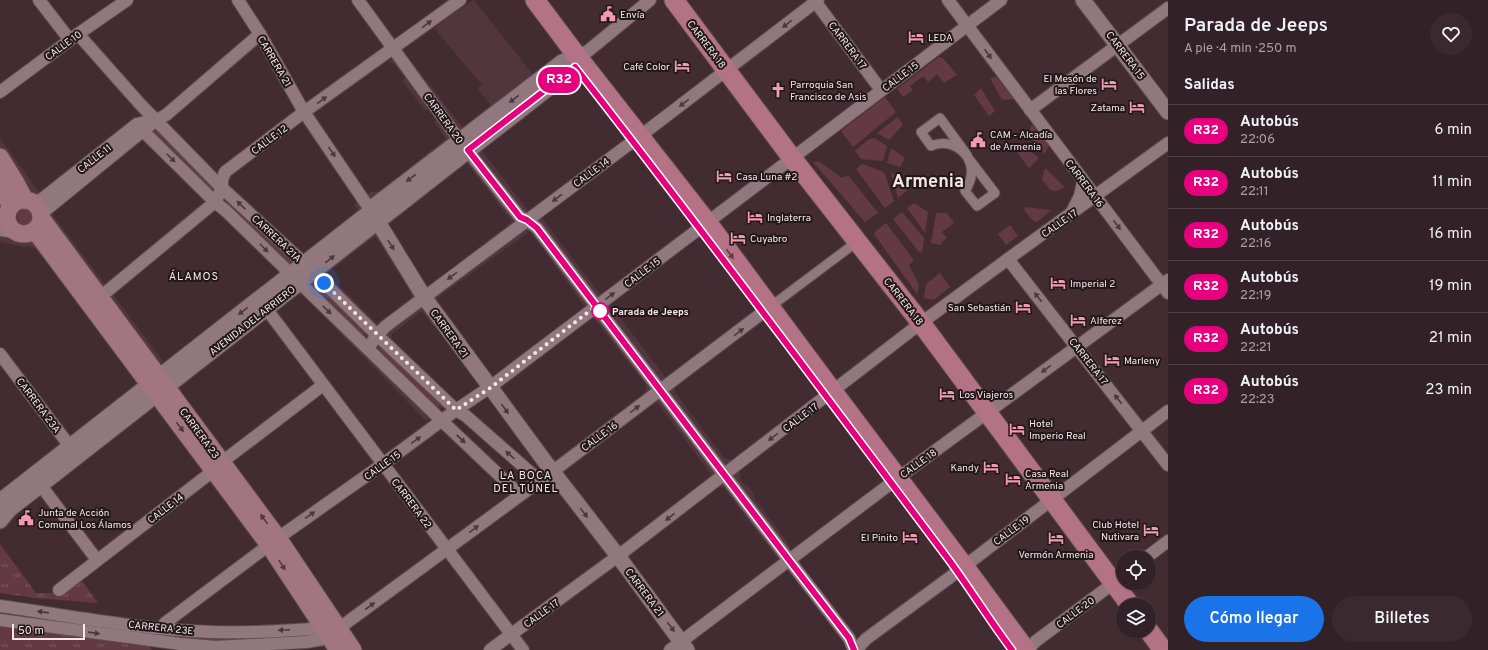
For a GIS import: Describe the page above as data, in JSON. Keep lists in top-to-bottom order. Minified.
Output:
{"streets":{"main road":["CARRERA 18","CARRERA 23"],"street":["CALLE 10","CARRERA 17","CARRERA 15","CARRERA 21","CALLE 15","CARRERA 20","CALLE 12","CALLE 11","CALLE 14","CARRERA 16","CALLE 17","CARRERA 21A","AVENIDA DEL ARRIERO","CARRERA 23A","CALLE 16","CALLE 18","CARRERA 22","CALLE 19","CALLE 20","CARRERA 23E"]},"crossings":[["CARRERA 18","CALLE 15"],["CARRERA 18","CALLE 14"],["CARRERA 18","CALLE 17"],["CARRERA 18","CALLE 16"],["CARRERA 18","CALLE 18"],["CARRERA 18","CALLE 19"],["CALLE 10","CARRERA 21A"],["CARRERA 17","CALLE 15"],["CARRERA 17","CALLE 14"],["CARRERA 17","CALLE 17"],["CARRERA 17","CALLE 18"],["CARRERA 17","CALLE 19"],["CARRERA 21","CALLE 15"],["CARRERA 21","CALLE 12"],["CARRERA 21","CALLE 11"],["CARRERA 21","CALLE 14"],["CARRERA 21","CALLE 17"],["CARRERA 21","AVENIDA DEL ARRIERO"],["CARRERA 21","CALLE 16"],["CARRERA 21","CALLE 18"],["CALLE 15","CARRERA 20"],["CALLE 15","CARRERA 16"],["CALLE 15","CARRERA 21A"],["CALLE 15","CARRERA 23"],["CALLE 15","CARRERA 22"],["CALLE 15","CARRERA 23E"],["CARRERA 20","CALLE 12"],["CARRERA 20","CALLE 14"],["CARRERA 20","CALLE 17"],["CARRERA 20","AVENIDA DEL ARRIERO"],["CARRERA 20","CALLE 16"],["CARRERA 20","CALLE 18"],["CARRERA 20","CALLE 19"],["CALLE 12","CARRERA 21A"],["CALLE 12","CARRERA 23"],["CALLE 11","CARRERA 21A"],["CALLE 11","CARRERA 23"],["CALLE 14","CARRERA 21A"],["CALLE 14","CARRERA 23"],["CALLE 14","CARRERA 22"],["CARRERA 16","CALLE 17"],["CARRERA 16","CALLE 18"],["CALLE 17","CARRERA 22"],["CARRERA 21A","AVENIDA DEL ARRIERO"],["CARRERA 21A","CALLE 16"],["AVENIDA DEL ARRIERO","CARRERA 23A"],["AVENIDA DEL ARRIERO","CARRERA 23"],["AVENIDA DEL ARRIERO","CARRERA 22"],["CARRERA 23","CALLE 16"],["CARRERA 23","CARRERA 23E"],["CALLE 16","CARRERA 22"],["CALLE 16","CARRERA 23E"]],"one_way":["CARRERA 17","CARRERA 21","CALLE 12","CALLE 14","CARRERA 16","CALLE 16"],"districts":["Armenia","ÁLAMOS","LA BOCA DEL TÚNEL"],"places":{"public building":["Envía","CAM - Alcadía de Armenia","Junta de Acción Comunal Los Álamos"],"hotel":["LEDA","Café Color","El Mesón de las Flores","Zatama","Casa Luna #2","Inglaterra","Cuyabro","Imperial 2","San Sebastián","Alferez","Marleny","Los Viajeros","Hotel Imperio Real","Kandy","Casa Real Armenia","Club Hotel Nutivara","El Pinito","Vermón Armenia"],"church":["Parroquia San Francisco de Asis"],"other":["Parada de Jeeps"]},"lines":["bus line R32"],"scale_bar":"50 m","page":{"on_map":"R32","heading":[["Parada de Jeeps","A pie · 4 min · 250 m"],"Salidas"],"list":[{"mark":"R32","name":"Autobús","note":"22:06","value":"6 min"},{"mark":"R32","name":"Autobús","note":"22:11","value":"11 min"},{"mark":"R32","name":"Autobús","note":"22:16","value":"16 min"},{"mark":"R32","name":"Autobús","note":"22:19","value":"19 min"},{"mark":"R32","name":"Autobús","note":"22:21","value":"21 min"},{"mark":"R32","name":"Autobús","note":"22:23","value":"23 min"}],"buttons":["Cómo llegar","Billetes"],"scale":"50 m"}}
